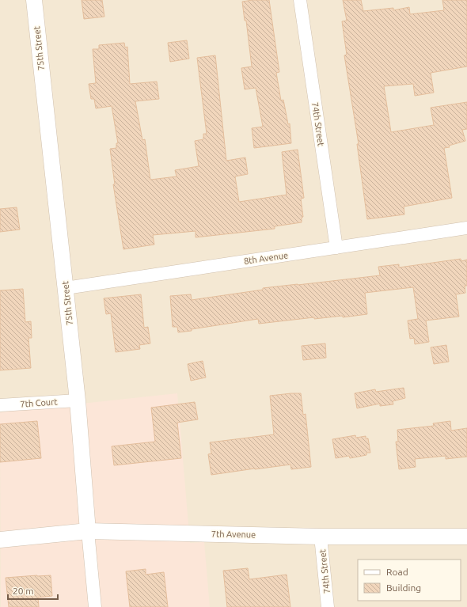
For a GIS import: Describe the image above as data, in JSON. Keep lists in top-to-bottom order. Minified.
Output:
{"streets":{"street":["75th Street","74th Street","8th Avenue","7th Court","7th Avenue"]},"crossings":[["75th Street","8th Avenue"],["75th Street","7th Court"],["75th Street","7th Avenue"],["74th Street","8th Avenue"],["74th Street","7th Avenue"]],"legend":["Road","Building"],"scale_bar":"20 m"}
